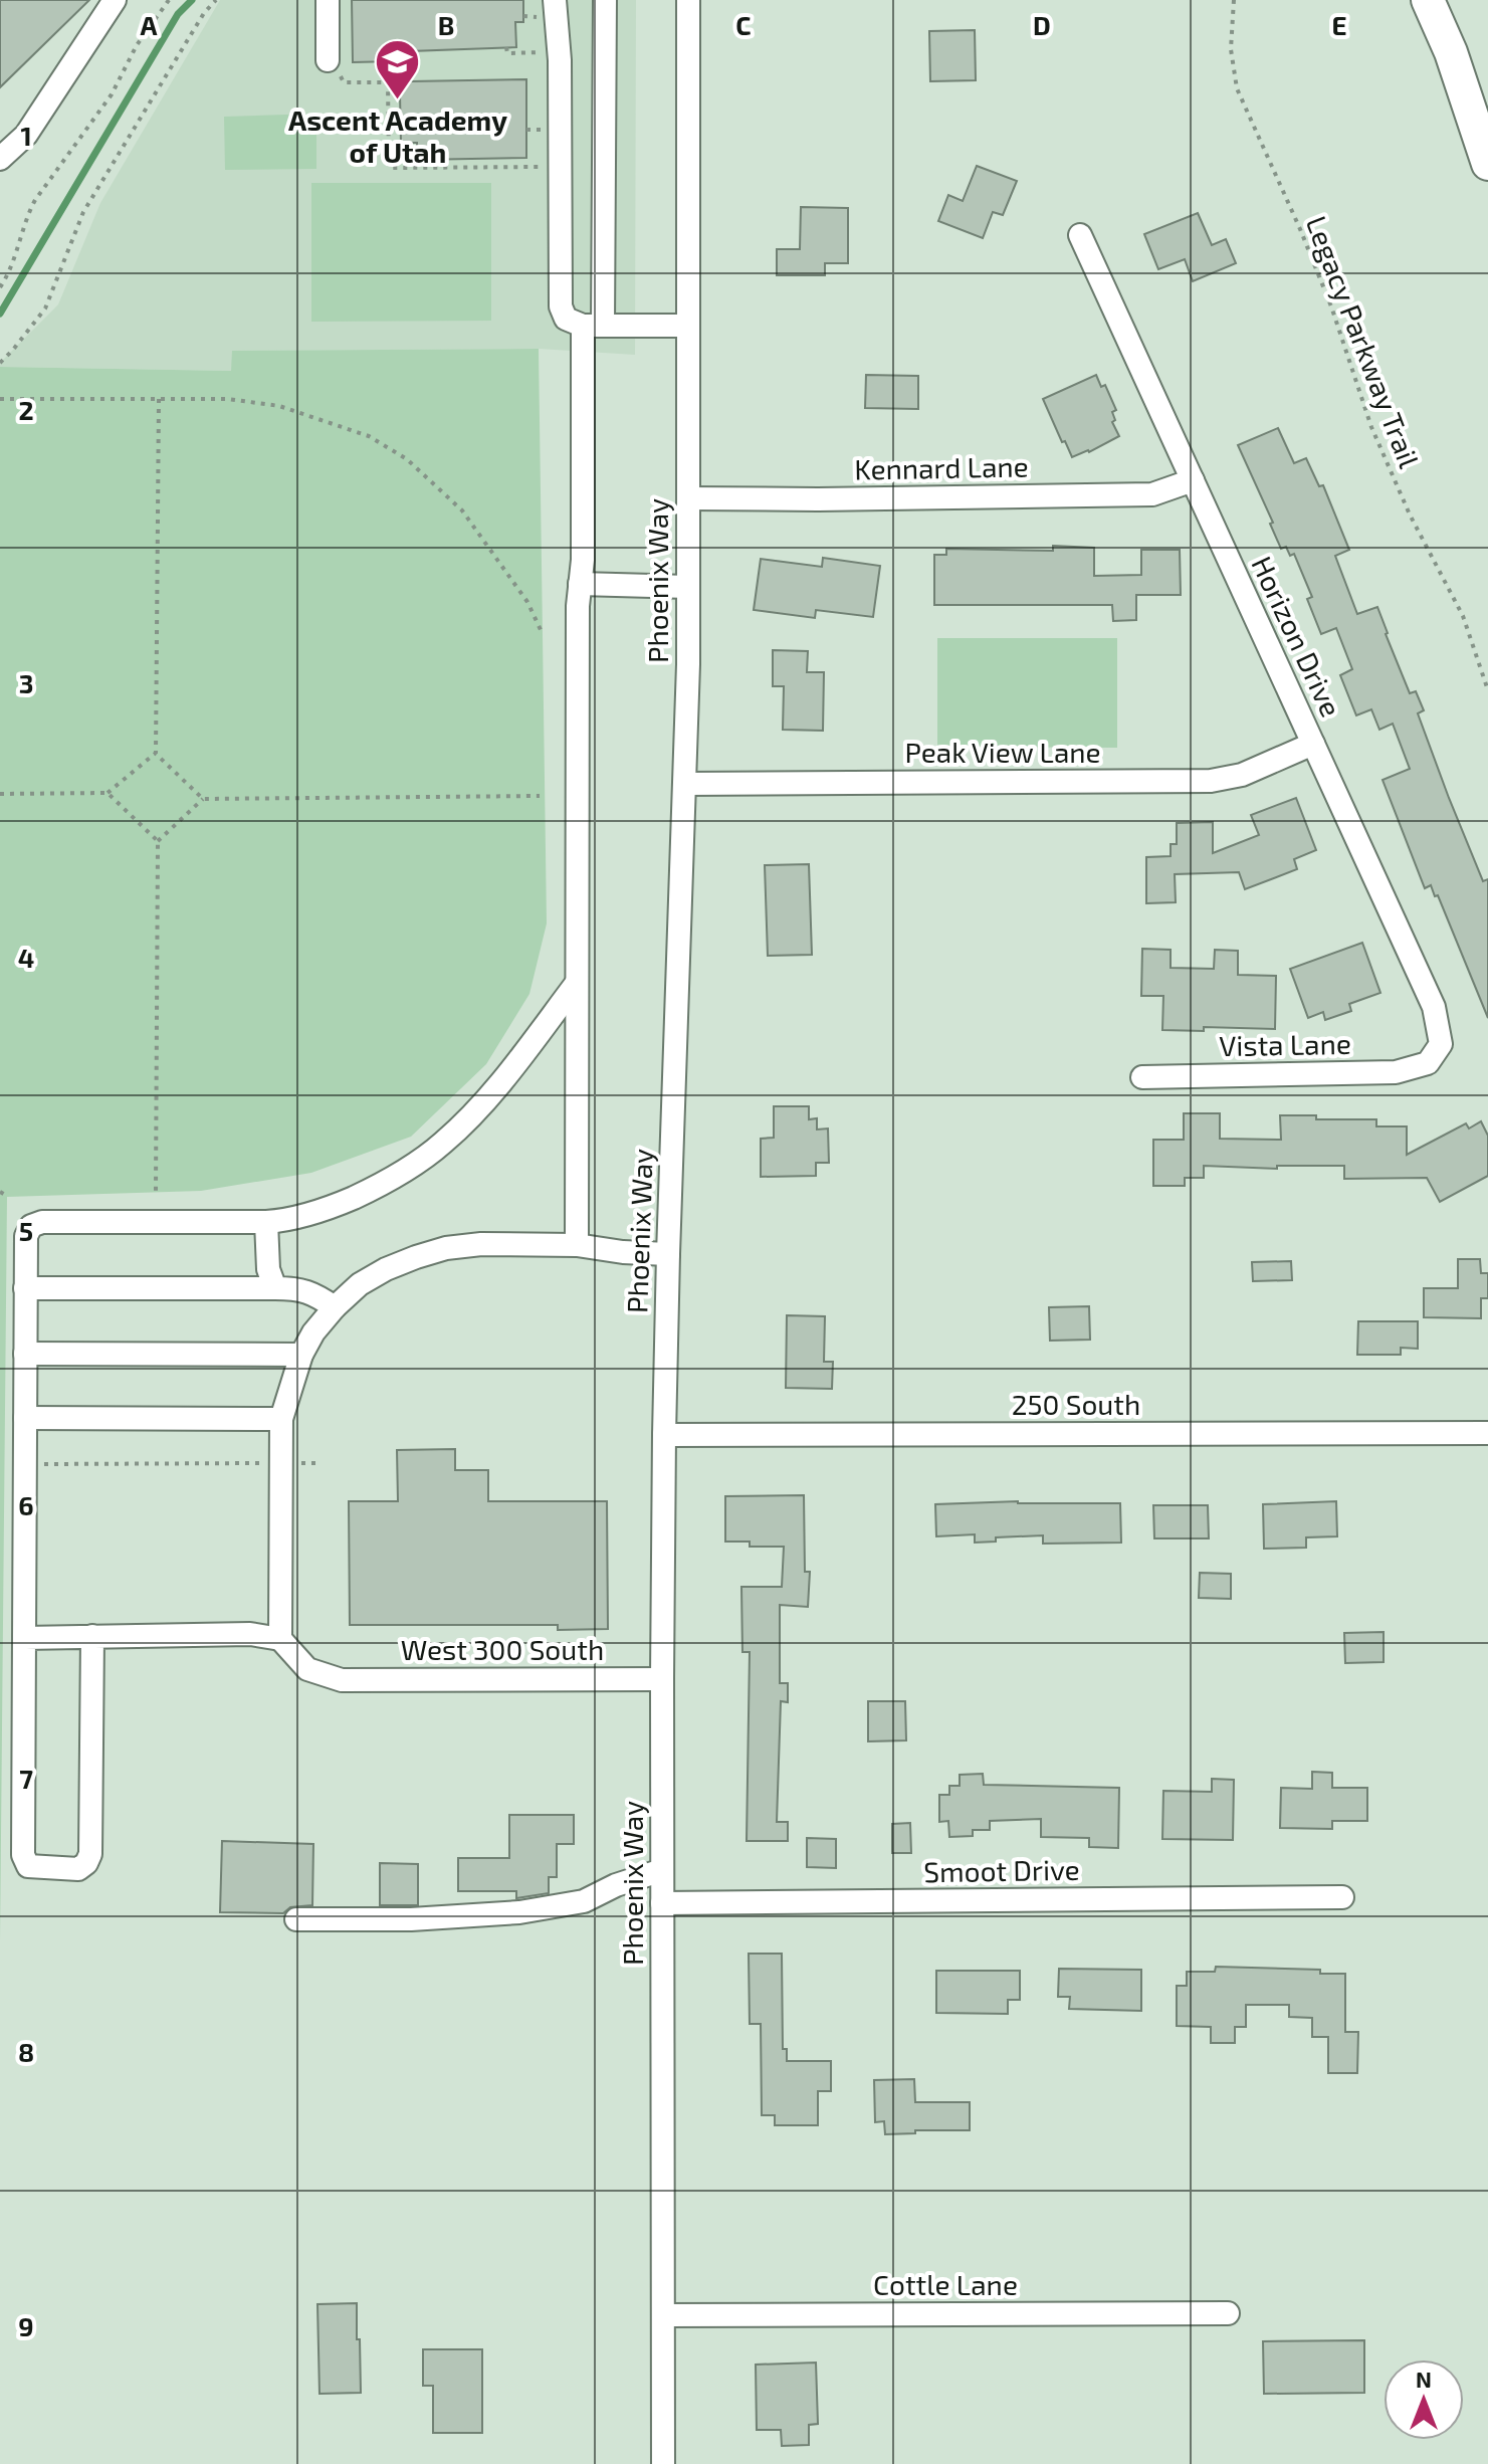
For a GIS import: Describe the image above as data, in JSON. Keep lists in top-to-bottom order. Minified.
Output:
{"streets":{"street":["Kennard Lane","Phoenix Way","Horizon Drive","Peak View Lane","Vista Lane","250 South","West 300 South","Smoot Drive","Cottle Lane"],"path":["Legacy Parkway Trail"]},"crossings":[["Kennard Lane","Phoenix Way"],["Kennard Lane","Horizon Drive"],["Phoenix Way","Peak View Lane"],["Phoenix Way","250 South"],["Phoenix Way","West 300 South"],["Phoenix Way","Smoot Drive"],["Phoenix Way","Cottle Lane"],["Horizon Drive","Peak View Lane"],["Horizon Drive","Vista Lane"]],"places":{"school or university":["Ascent Academy of Utah"]},"north":"top","grid":{"columns":["A","B","C","D","E"],"rows":["1","2","3","4","5","6","7","8","9"]}}
